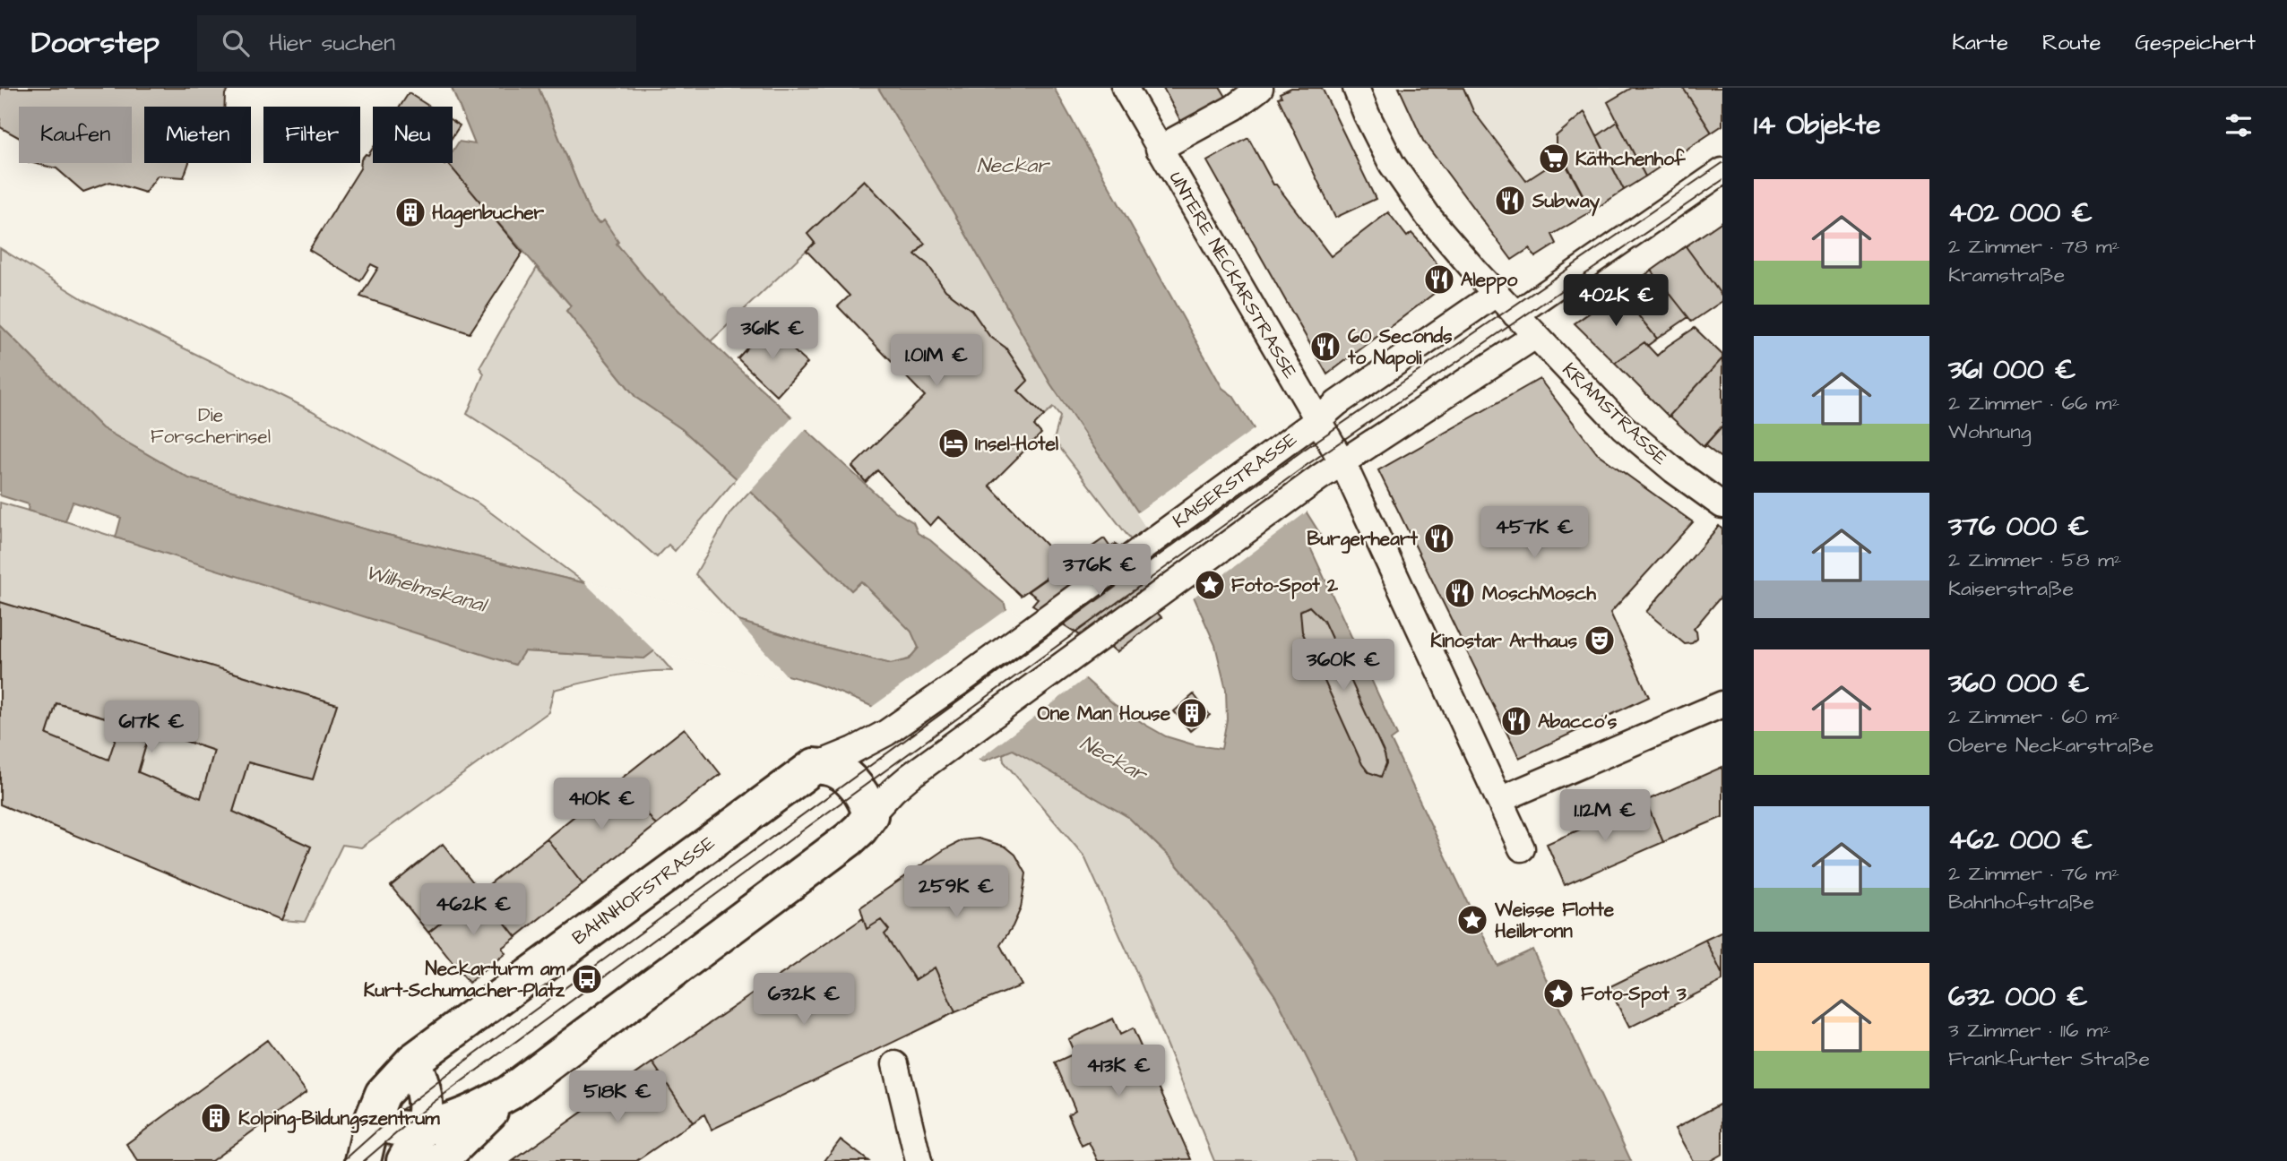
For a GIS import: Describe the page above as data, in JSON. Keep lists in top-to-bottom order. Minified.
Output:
{"streets":{"street":["UNTERE NECKARSTRASSE","KRAMSTRASSE","KAISERSTRASSE","BAHNHOFSTRASSE"]},"crossings":[["UNTERE NECKARSTRASSE","KAISERSTRASSE"],["KRAMSTRASSE","KAISERSTRASSE"],["KAISERSTRASSE","BAHNHOFSTRASSE"]],"water":["Neckar","Wilhelmskanal"],"parks":["Die Forscherinsel"],"places":{"supermarket":["Käthchenhof"],"restaurant":["Subway","Aleppo","60 Seconds to Napoli","Burgerheart","MoschMosch","Abacco's"],"building":["Hagenbucher","One Man House","Kolping-Bildungszentrum"],"hotel":["Insel-Hotel"],"place":["Foto-Spot 2","Weisse Flotte Heilbronn","Foto-Spot 3"],"theatre":["Kinostar Arthaus"],"bus stop":["Neckarturm am Kurt-Schumacher-Platz"]},"page":{"header":"Doorstep","search":"Hier suchen","nav":["Karte","Route","Gespeichert"],"heading":"14 Objekte","chip":["Kaufen","Mieten","Filter","Neu"],"list":[{"name":"402 000 €","note":"2 Zimmer · 78 m² · Kramstraße"},{"name":"361 000 €","note":"2 Zimmer · 66 m² · Wohnung"},{"name":"376 000 €","note":"2 Zimmer · 58 m² · Kaiserstraße"},{"name":"360 000 €","note":"2 Zimmer · 60 m² · Obere Neckarstraße"},{"name":"462 000 €","note":"2 Zimmer · 76 m² · Bahnhofstraße"},{"name":"632 000 €","note":"3 Zimmer · 116 m² · Frankfurter Straße"}],"price":["402K €","361K €","1.01M €","457K €","376K €","360K €","617K €","410K €","1.12M €","259K €","462K €","632K €","413K €","518K €"]}}
